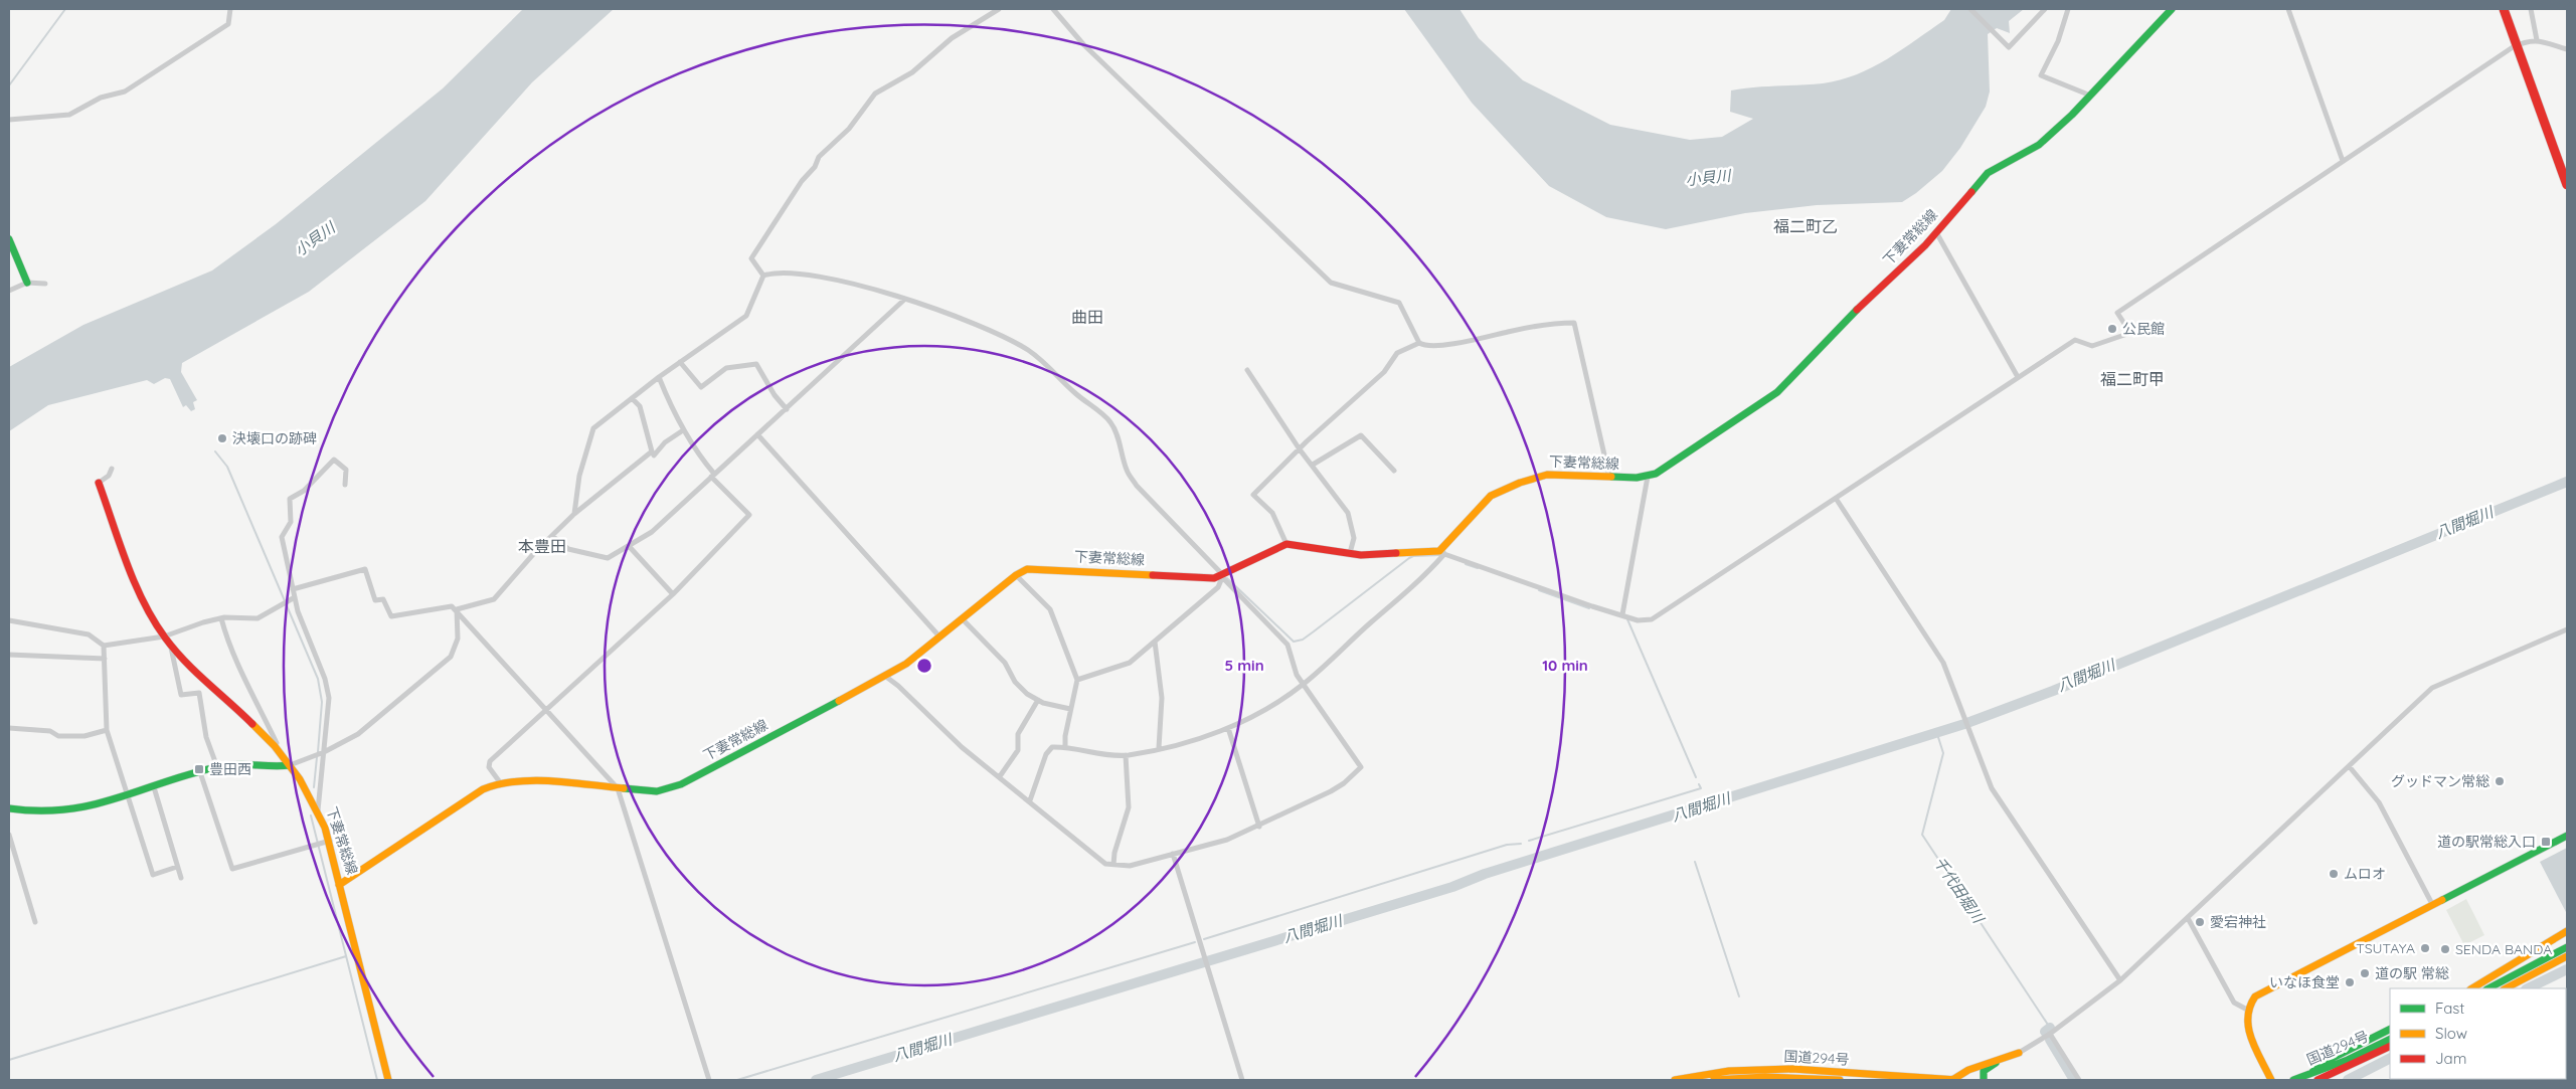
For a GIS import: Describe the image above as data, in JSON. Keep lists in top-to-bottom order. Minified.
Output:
{"streets":{"main road":["下妻常総線","国道294号"]},"districts":["福二町乙","曲田","福二町甲","本豊田"],"water":["小貝川","八間堀川","千代田堀川"],"places":{"other":["公民館","決壊口の跡碑","グッドマン常総","ムロオ","愛宕神社","TSUTAYA","SENDA BANDA","道の駅 常総","いなほ食堂"],"transit":["豊田西","道の駅常総入口"]},"legend":["Fast","Slow","Jam"],"rings":["5 min","10 min"]}
